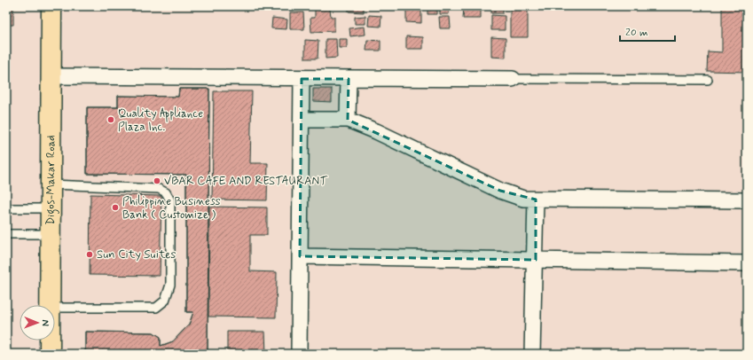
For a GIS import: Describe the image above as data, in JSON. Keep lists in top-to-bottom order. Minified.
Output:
{"streets":{"main road":["Digos-Makar Road"]},"places":["Quality Appliance Plaza Inc.","VBAR CAFE AND RESTAURANT","Philippine Business Bank ( Customize )","Sun City Suites"],"scale_bar":"20 m","north":"right"}
